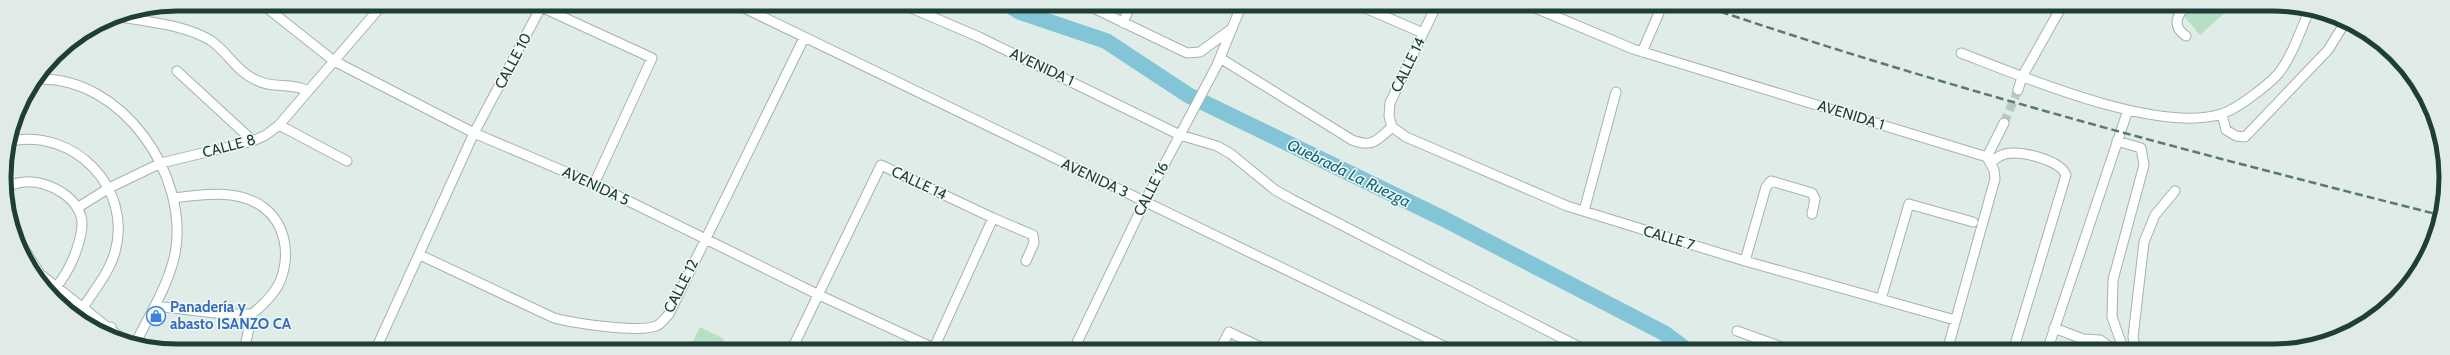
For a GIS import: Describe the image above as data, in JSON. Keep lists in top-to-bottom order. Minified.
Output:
{"streets":{"street":["CALLE 10","CALLE 14","AVENIDA 1","CALLE 8","AVENIDA 3","AVENIDA 5","CALLE 16","CALLE 7","CALLE 12"]},"crossings":[["CALLE 10","AVENIDA 5"],["CALLE 10","CALLE 12"],["CALLE 14","AVENIDA 5"],["CALLE 14","CALLE 7"],["AVENIDA 1","CALLE 16"],["CALLE 8","AVENIDA 5"],["AVENIDA 3","CALLE 16"],["AVENIDA 3","CALLE 12"],["AVENIDA 5","CALLE 12"]],"water":["Quebrada La Ruezga"],"places":{"shop":["Panadería y abasto ISANZO CA"]}}
